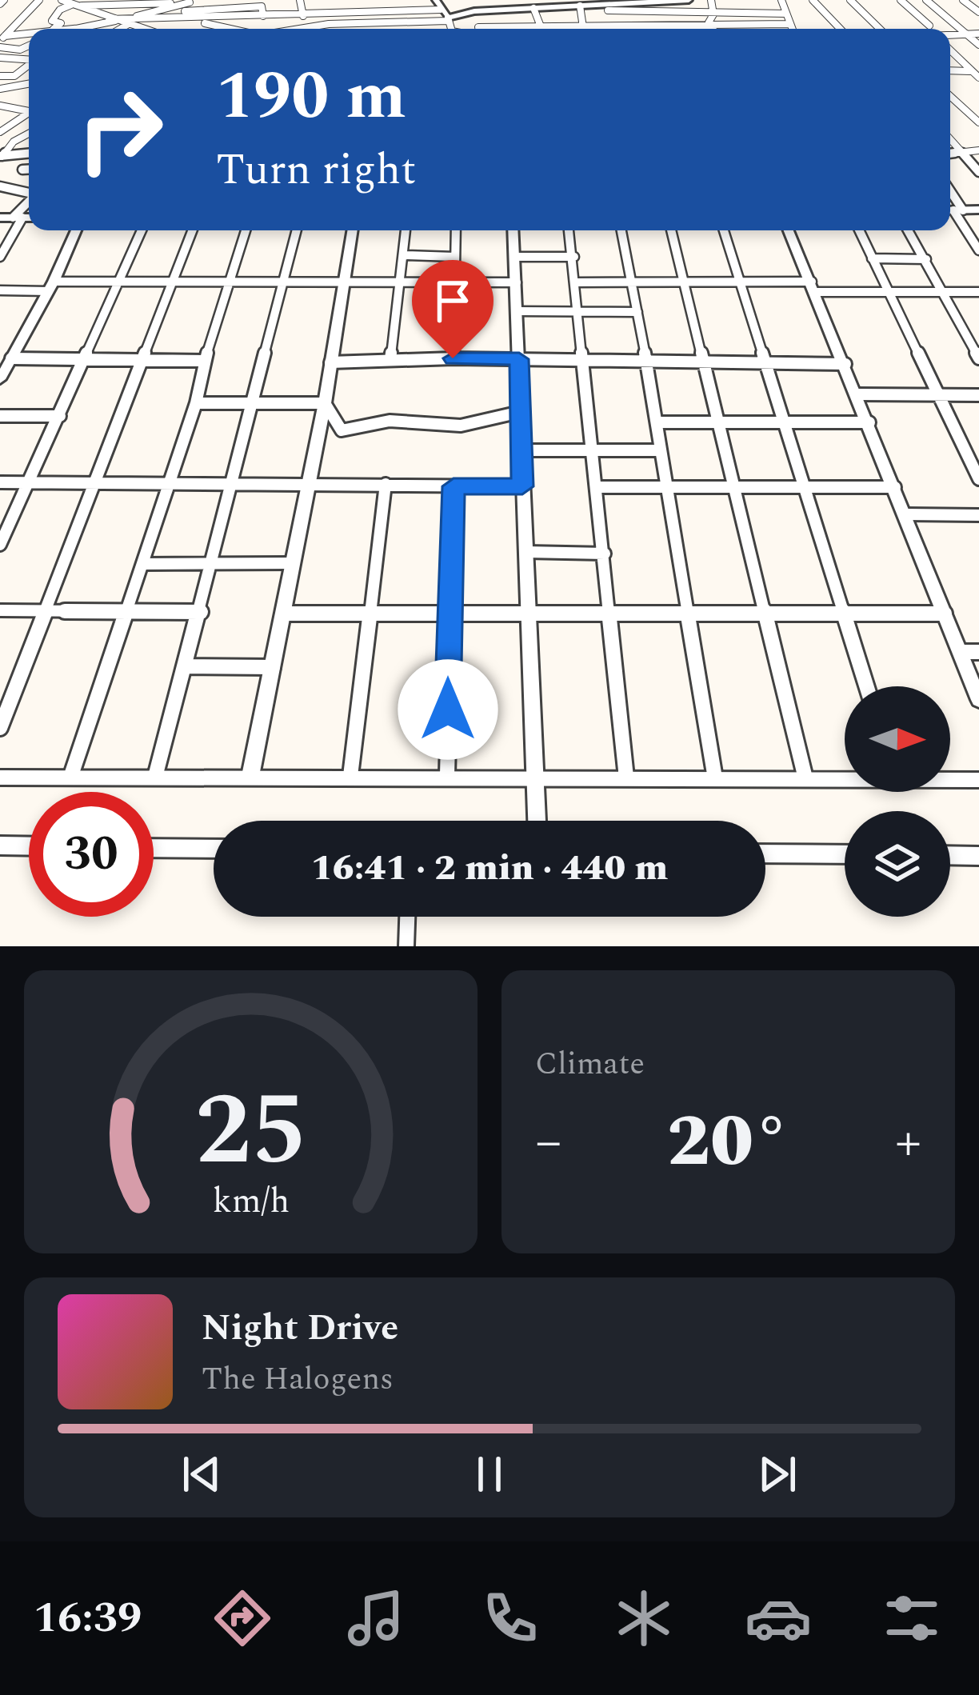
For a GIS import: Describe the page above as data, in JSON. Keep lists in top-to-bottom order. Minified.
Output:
{"north":"right","page":{"turn":["190 m","Turn right"],"limit":"30","trip":"16:41 · 2 min · 440 m","tile":"Climate","heat":["−","20°","+"],"song":["Night Drive","The Halogens"],"tabs":"16:39","gauge":["25","km/h"]}}
